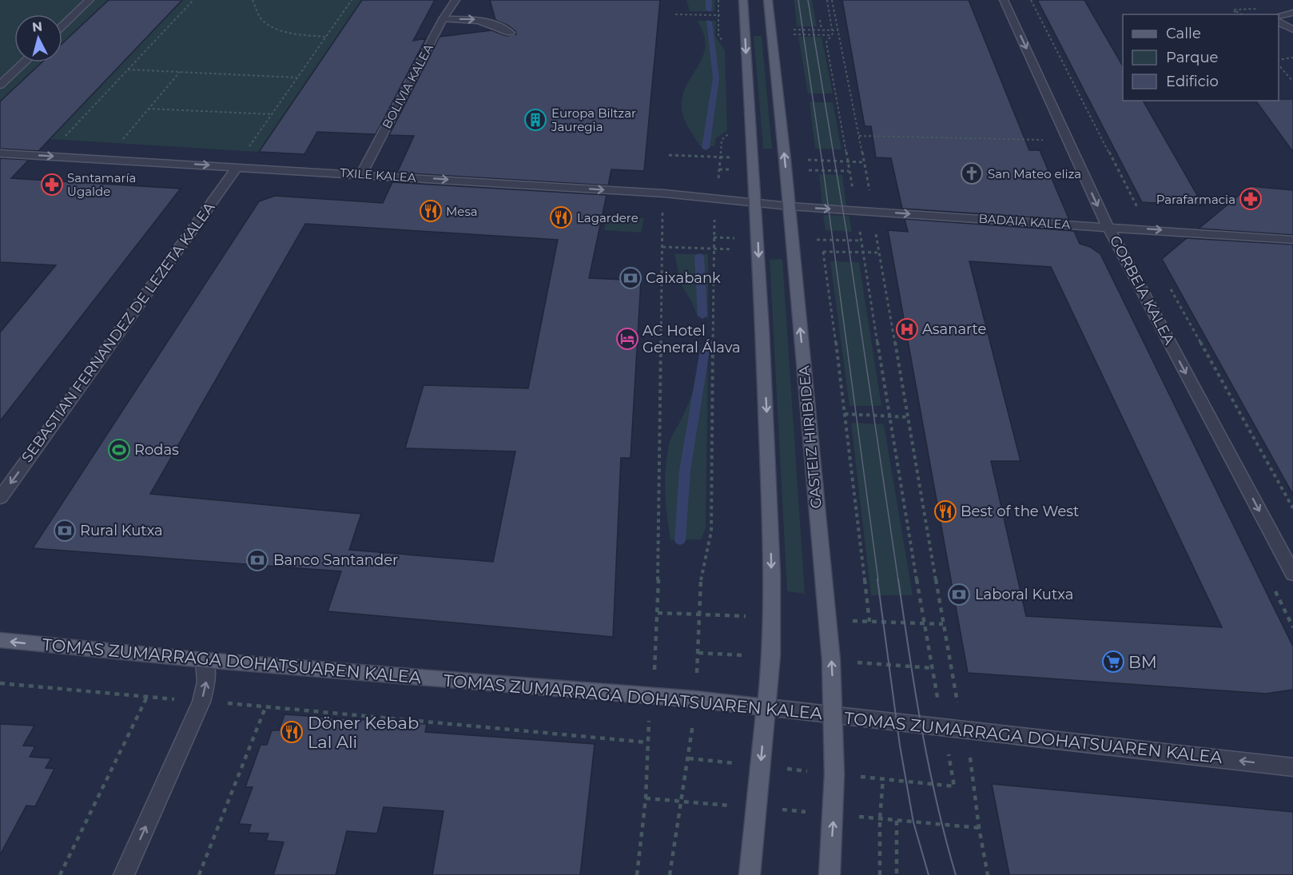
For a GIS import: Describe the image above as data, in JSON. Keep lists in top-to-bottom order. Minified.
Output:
{"streets":{"main road":["GASTEIZ HIRIBIDEA","TOMAS ZUMARRAGA DOHATSUAREN KALEA"],"street":["BOLIVIA KALEA","TXILE KALEA","BADAIA KALEA","GORBEIA KALEA","SEBASTIAN FERNANDEZ DE LEZETA KALEA"]},"crossings":[["BOLIVIA KALEA","TXILE KALEA"],["TXILE KALEA","BADAIA KALEA"],["TXILE KALEA","SEBASTIAN FERNANDEZ DE LEZETA KALEA"],["BADAIA KALEA","GORBEIA KALEA"],["BADAIA KALEA","GASTEIZ HIRIBIDEA"],["GASTEIZ HIRIBIDEA","TOMAS ZUMARRAGA DOHATSUAREN KALEA"]],"one_way":["TXILE KALEA","BADAIA KALEA","GORBEIA KALEA","SEBASTIAN FERNANDEZ DE LEZETA KALEA","TOMAS ZUMARRAGA DOHATSUAREN KALEA"],"places":{"building":["Europa Biltzar Jauregia"],"church":["San Mateo eliza"],"pharmacy":["Santamaría Ugalde","Parafarmacia"],"restaurant":["Mesa","Lagardere","Best of the West","Döner Kebab Lal Ali"],"bank":["Caixabank","Rural Kutxa","Banco Santander","Laboral Kutxa"],"hospital":["Asanarte"],"hotel":["AC Hotel General Álava"],"sports":["Rodas"],"supermarket":["BM"]},"legend":["Calle","Parque","Edificio"],"north":"top"}
